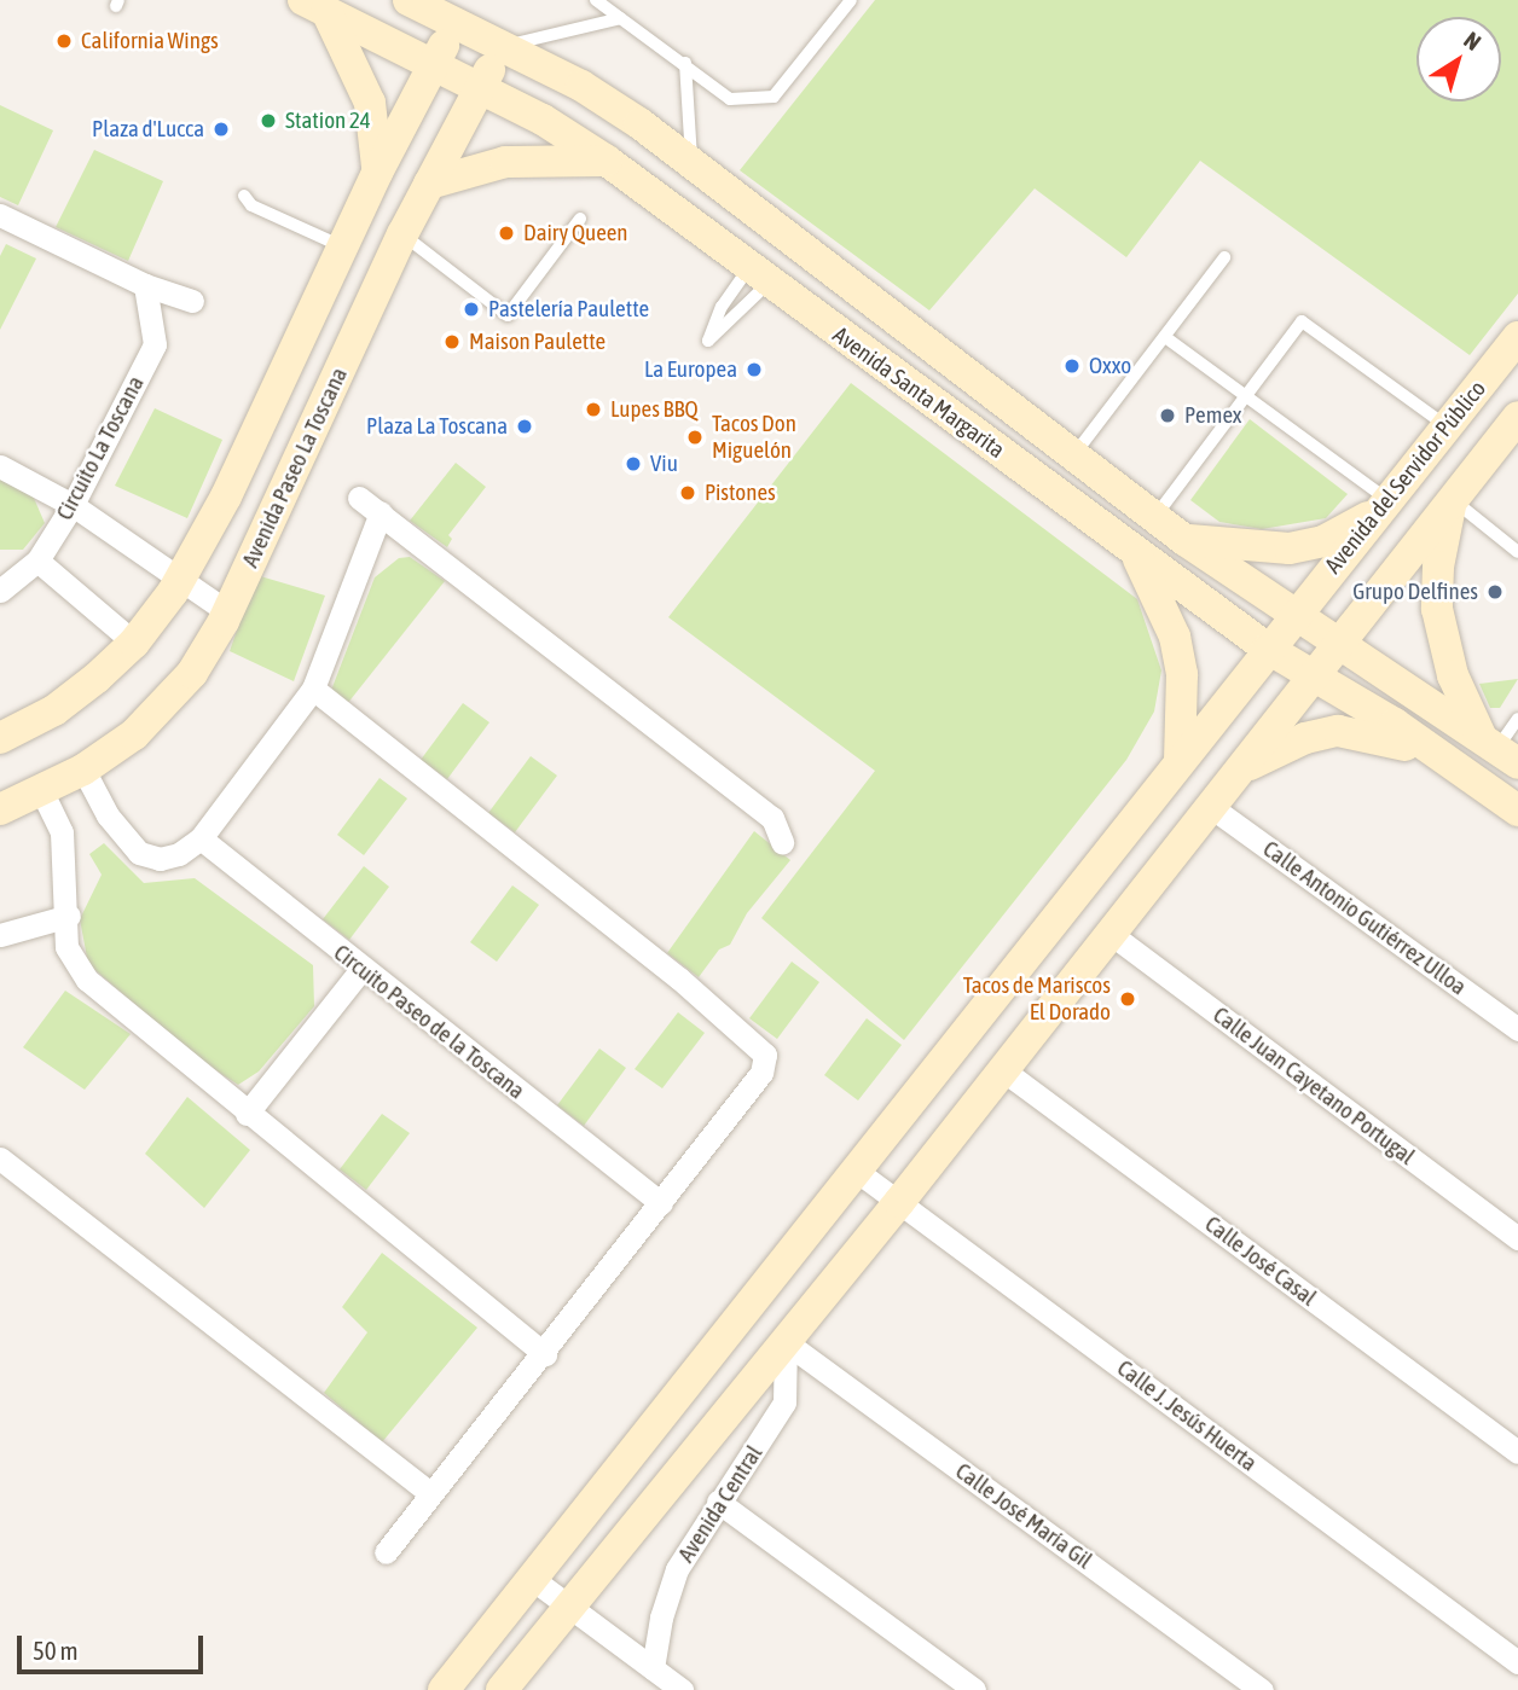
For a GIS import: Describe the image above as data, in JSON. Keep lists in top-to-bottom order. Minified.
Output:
{"streets":{"main road":["Avenida Santa Margarita","Avenida Paseo La Toscana","Avenida del Servidor Público"],"street":["Circuito La Toscana","Calle Antonio Gutiérrez Ulloa","Circuito Paseo de la Toscana","Calle Juan Cayetano Portugal","Calle José Casal","Calle J. Jesús Huerta","Avenida Central","Calle José María Gil"]},"crossings":[["Avenida Santa Margarita","Avenida Paseo La Toscana"],["Avenida Santa Margarita","Avenida del Servidor Público"],["Avenida del Servidor Público","Calle J. Jesús Huerta"],["Avenida Central","Calle José María Gil"]],"places":["California Wings","Station 24","Plaza d'Lucca","Dairy Queen","Pastelería Paulette","Maison Paulette","Oxxo","La Europea","Lupes BBQ","Pemex","Plaza La Toscana","Tacos Don Miguelón","Viu","Pistones","Grupo Delfines","Tacos de Mariscos El Dorado"],"scale_bar":"50 m","north":"top right"}
